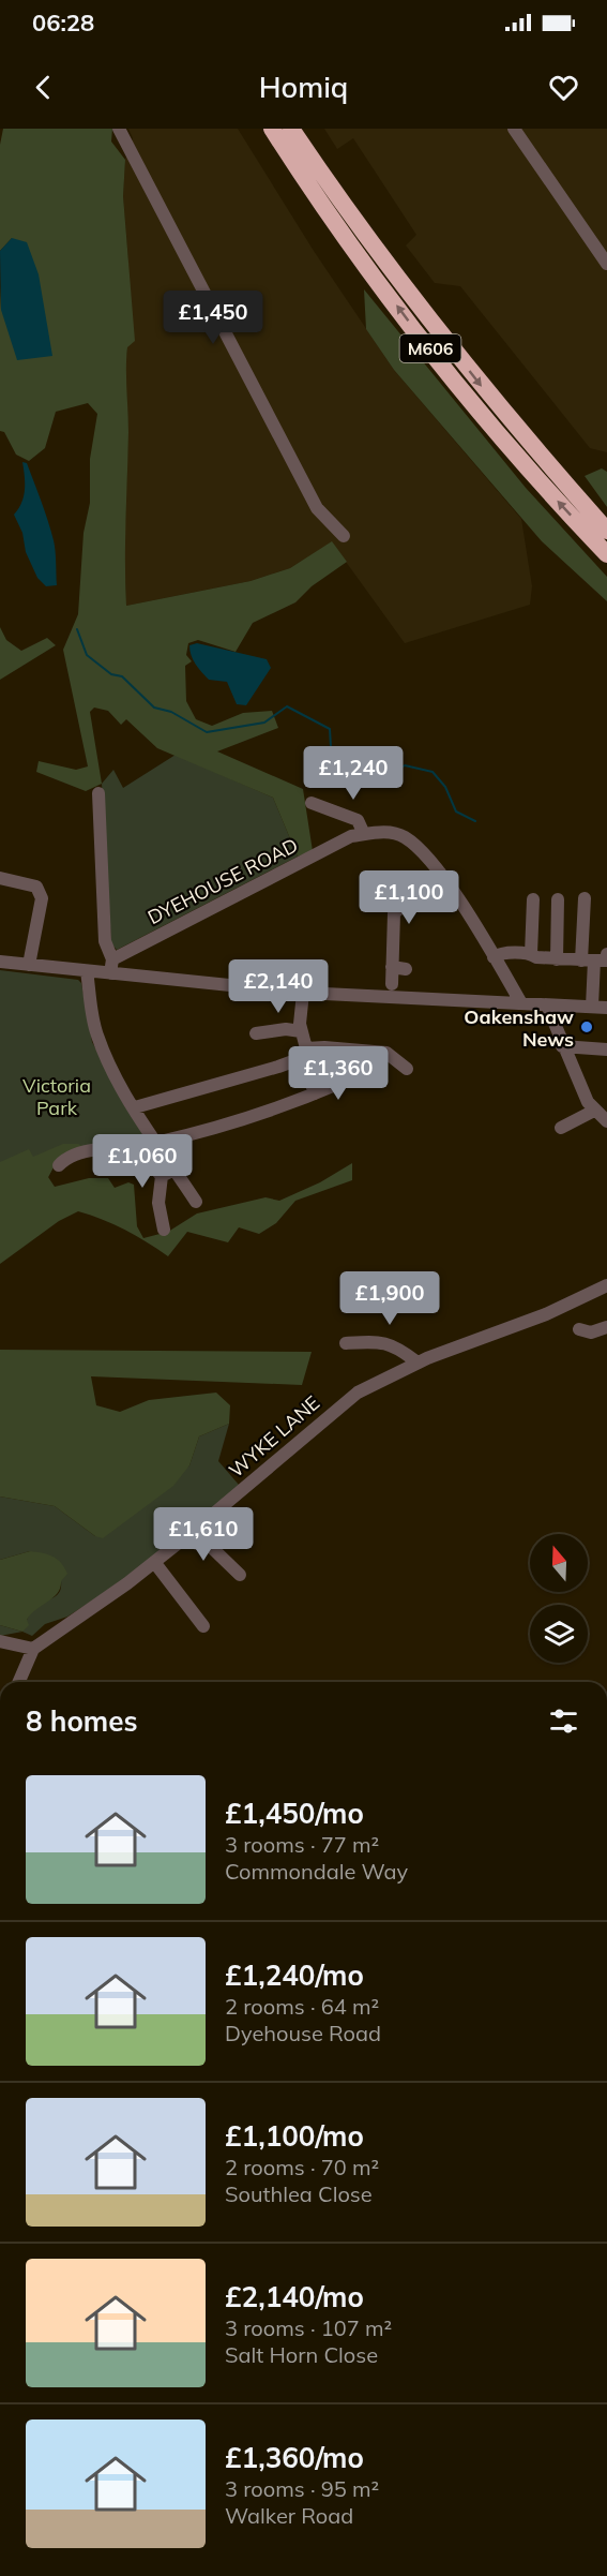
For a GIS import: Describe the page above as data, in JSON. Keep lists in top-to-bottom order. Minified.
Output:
{"streets":{"highway":["M606"],"street":["DYEHOUSE ROAD","WYKE LANE"]},"parks":["Victoria Park"],"places":["Oakenshaw News"],"north":"top","page":{"status":"06:28","header":"Homiq","price":["£1,450","£1,240","£1,100","£2,140","£1,360","£1,060","£1,900","£1,610"],"heading":"8 homes","list":[{"name":"£1,450/mo","note":"3 rooms · 77 m² · Commondale Way"},{"name":"£1,240/mo","note":"2 rooms · 64 m² · Dyehouse Road"},{"name":"£1,100/mo","note":"2 rooms · 70 m² · Southlea Close"},{"name":"£2,140/mo","note":"3 rooms · 107 m² · Salt Horn Close"},{"name":"£1,360/mo","note":"3 rooms · 95 m² · Walker Road"}]}}
